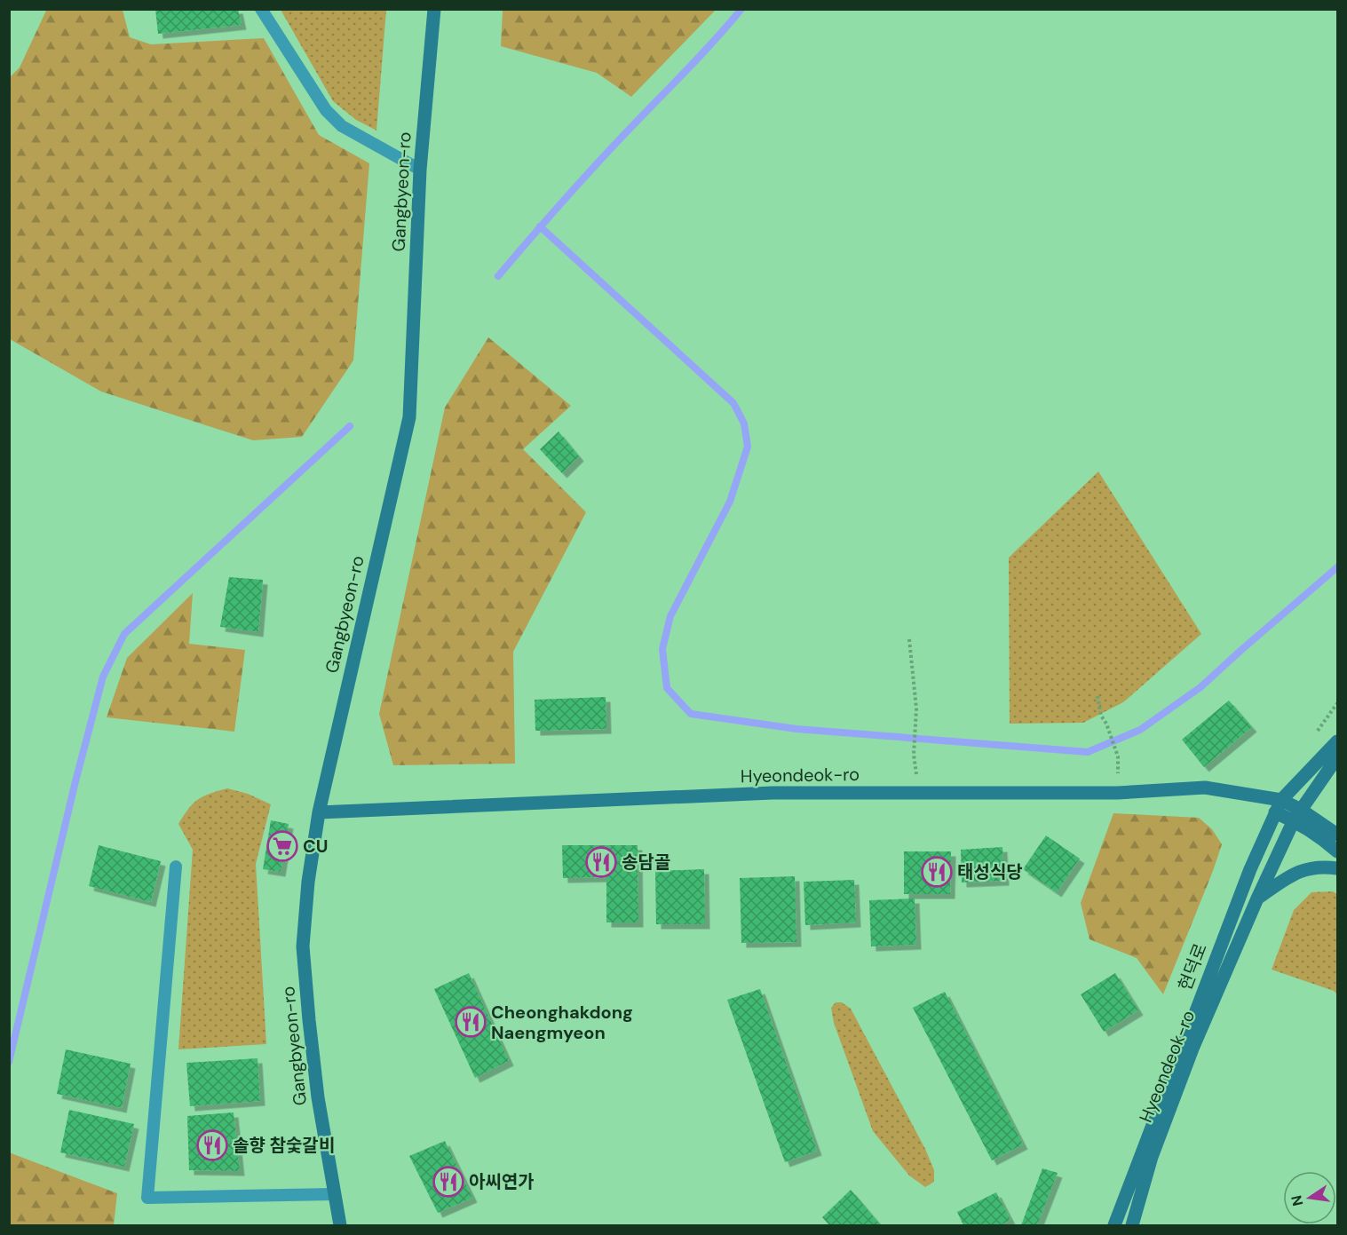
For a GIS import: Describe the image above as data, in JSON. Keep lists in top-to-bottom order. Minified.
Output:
{"streets":{"street":["Gangbyeon-ro","Hyeondeok-ro","현덕로"]},"crossings":[["Gangbyeon-ro","Hyeondeok-ro"],["Hyeondeok-ro","현덕로"]],"places":{"supermarket":["CU"],"restaurant":["송담골","태성식당","Cheonghakdong Naengmyeon","솔향 참숯갈비","아씨연가"]},"north":"left"}
